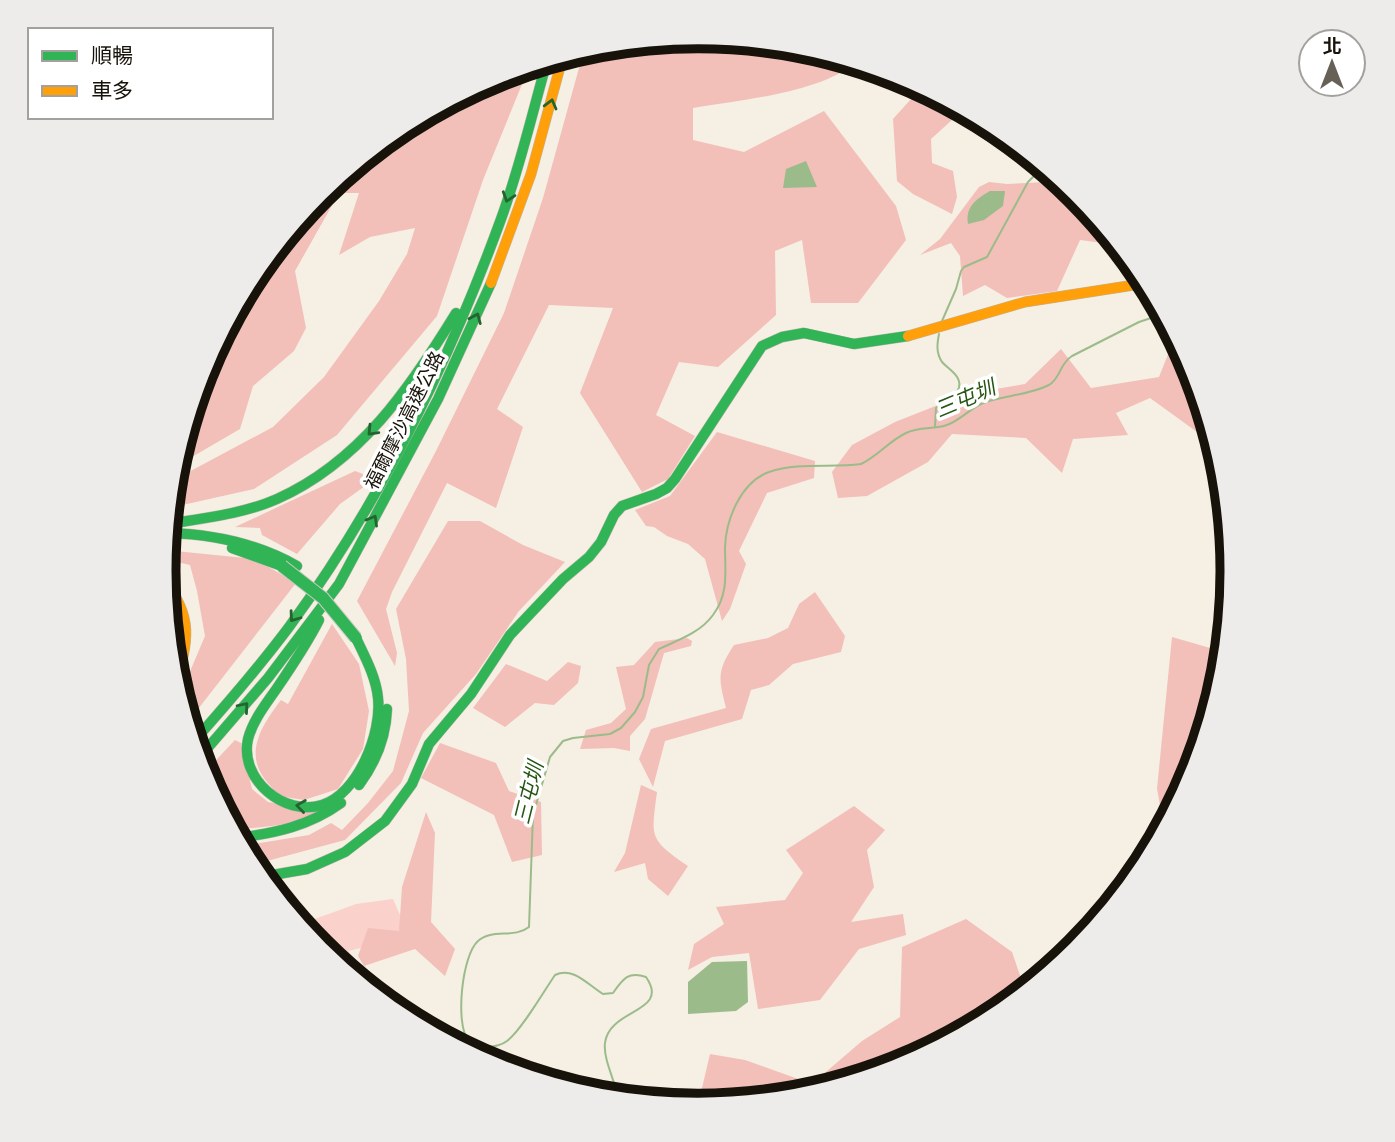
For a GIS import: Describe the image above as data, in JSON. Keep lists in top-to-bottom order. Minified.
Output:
{"streets":{"main road":["福爾摩沙高速公路"]},"water":["三屯圳"],"legend":["順暢","車多"],"north":"top"}
